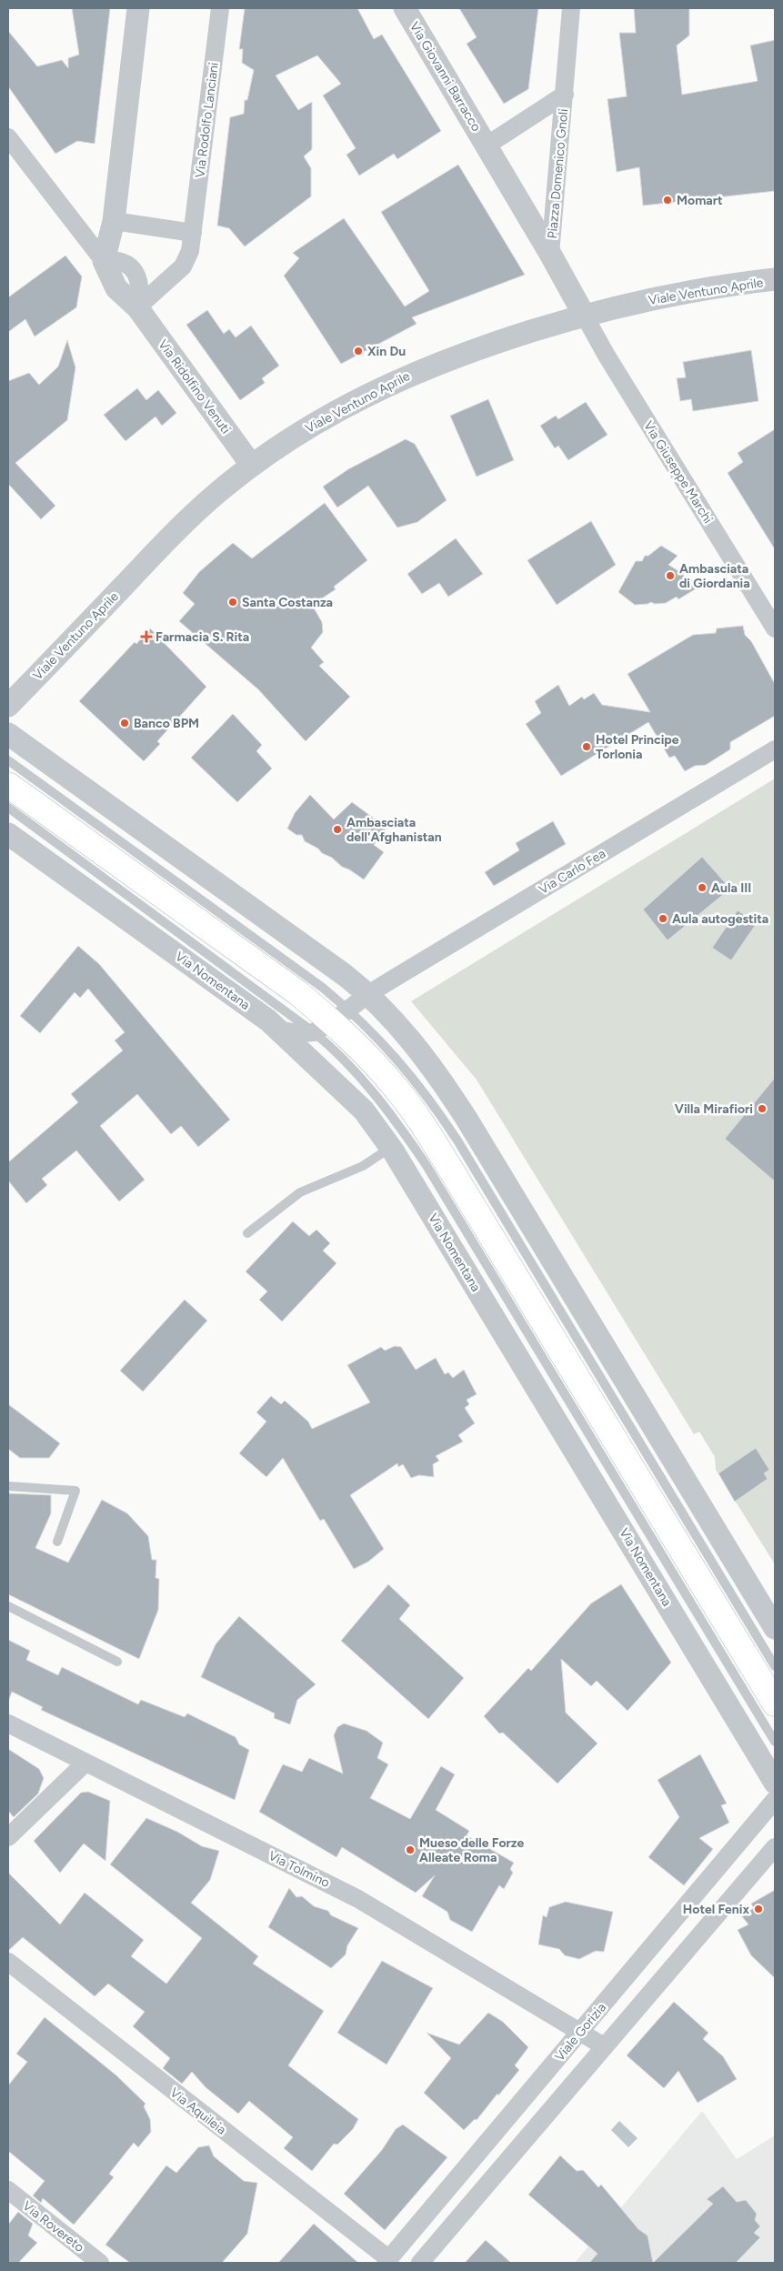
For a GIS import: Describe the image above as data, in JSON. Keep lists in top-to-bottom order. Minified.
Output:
{"streets":{"main road":["Via Nomentana"],"street":["Via Giovanni Barracco","Via Rodolfo Lanciani","Piazza Domenico Gnoli","Viale Ventuno Aprile","Via Ridolfino Venuti","Via Giuseppe Marchi","Via Carlo Fea","Via Tolmino","Viale Gorizia","Via Aquileia","Via Rovereto"]},"crossings":[["Via Giovanni Barracco","Piazza Domenico Gnoli"],["Via Rodolfo Lanciani","Via Ridolfino Venuti"],["Piazza Domenico Gnoli","Viale Ventuno Aprile"],["Piazza Domenico Gnoli","Via Giuseppe Marchi"],["Viale Ventuno Aprile","Via Ridolfino Venuti"],["Viale Ventuno Aprile","Via Giuseppe Marchi"],["Via Carlo Fea","Via Nomentana"],["Via Tolmino","Viale Gorizia"],["Viale Gorizia","Via Aquileia"]],"places":{"other":["Momart","Xin Du","Ambasciata di Giordania","Santa Costanza","Banco BPM","Hotel Principe Torlonia","Ambasciata dell'Afghanistan","Aula III","Aula autogestita","Villa Mirafiori","Mueso delle Forze Alleate Roma","Hotel Fenix"],"health":["Farmacia S. Rita"]}}
